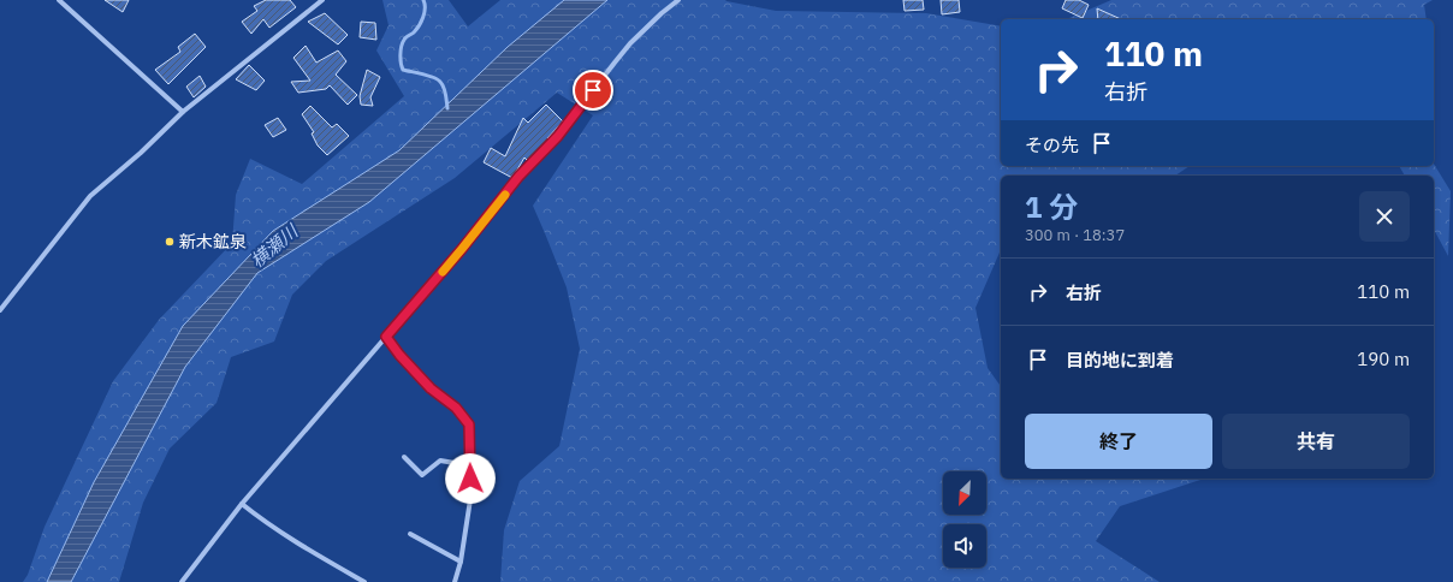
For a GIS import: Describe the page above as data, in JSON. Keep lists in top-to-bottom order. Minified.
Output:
{"water":["横瀬川"],"places":["新木鉱泉"],"north":"bottom left","page":{"turn":["110 m","右折"],"then":"その先","heading":["1 分","300 m · 18:37"],"list":[{"name":"右折","value":"110 m"},{"name":"目的地に到着","value":"190 m"}],"buttons":["終了","共有"]}}
